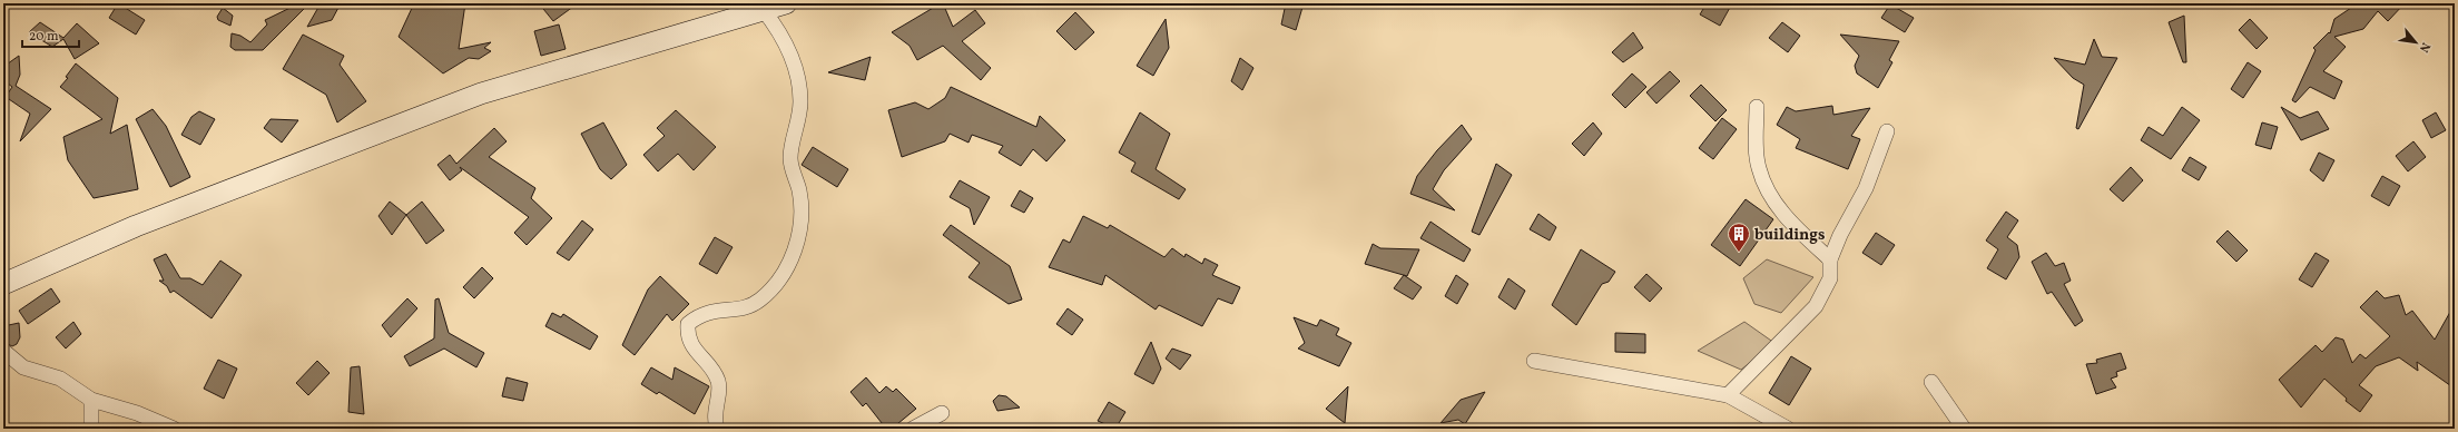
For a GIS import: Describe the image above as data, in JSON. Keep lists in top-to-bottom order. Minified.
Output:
{"places":{"building":["buildings"]},"scale_bar":"20 m","north":"bottom right"}
